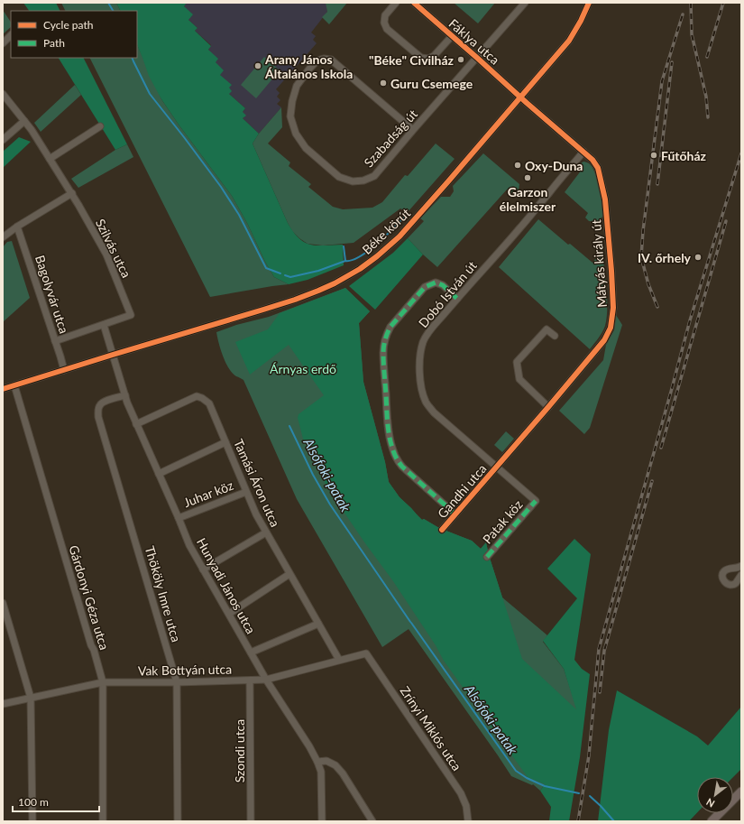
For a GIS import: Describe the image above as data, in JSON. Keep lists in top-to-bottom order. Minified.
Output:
{"streets":{"street":["Fáklya utca","Szabadság út","Béke körút","Szilvás utca","Mátyás király út","Bagolyvár utca","Dobó István út","Tamási Áron utca","Gandhi utca","Juhar köz","Patak köz","Hunyadi János utca","Thököly Imre utca","Gárdonyi Géza utca","Vak Bottyán utca","Zrínyi Miklós utca","Szondi utca"]},"crossings":[["Fáklya utca","Szabadság út"],["Fáklya utca","Béke körút"],["Fáklya utca","Mátyás király út"],["Béke körút","Mátyás király út"],["Béke körút","Bagolyvár utca"],["Béke körút","Hunyadi János utca"],["Béke körút","Gárdonyi Géza utca"],["Szilvás utca","Hunyadi János utca"],["Mátyás király út","Dobó István út"],["Mátyás király út","Gandhi utca"],["Dobó István út","Gandhi utca"],["Dobó István út","Patak köz"],["Tamási Áron utca","Juhar köz"],["Tamási Áron utca","Hunyadi János utca"],["Tamási Áron utca","Vak Bottyán utca"],["Juhar köz","Hunyadi János utca"],["Hunyadi János utca","Thököly Imre utca"],["Hunyadi János utca","Vak Bottyán utca"],["Thököly Imre utca","Vak Bottyán utca"],["Gárdonyi Géza utca","Vak Bottyán utca"],["Vak Bottyán utca","Zrínyi Miklós utca"],["Vak Bottyán utca","Szondi utca"]],"water":["Alsófoki-patak"],"parks":["Árnyas erdő"],"places":["\"Béke\" Civilház","Arany János Általános Iskola","Guru Csemege","Fűtőház","Oxy-Duna","Garzon élelmiszer","IV. őrhely"],"legend":["Cycle path","Path"],"scale_bar":"100 m","north":"bottom left"}
